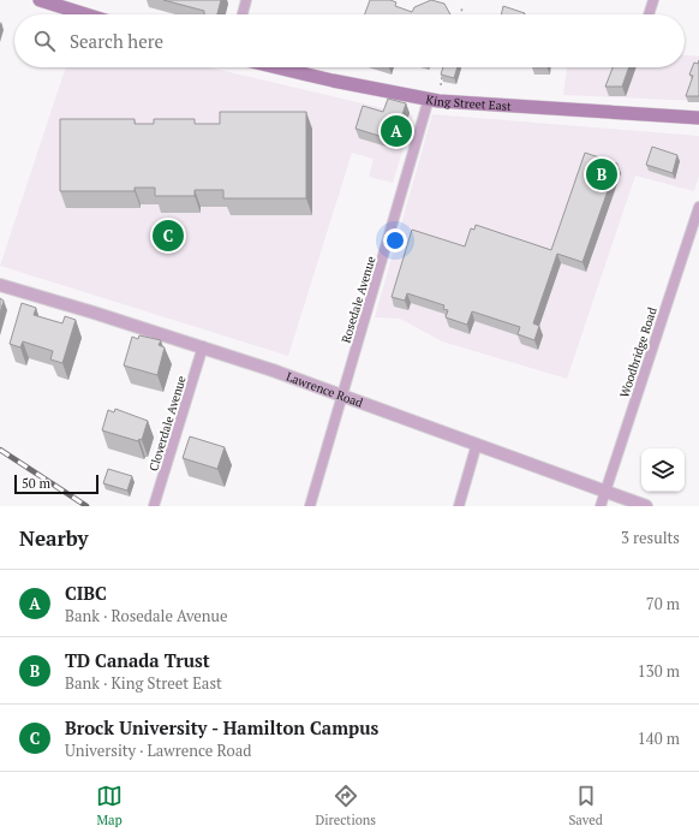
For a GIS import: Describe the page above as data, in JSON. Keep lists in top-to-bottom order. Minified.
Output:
{"streets":{"main road":["King Street East"],"street":["Rosedale Avenue","Woodbridge Road","Lawrence Road","Cloverdale Avenue"]},"crossings":[["King Street East","Rosedale Avenue"],["Rosedale Avenue","Lawrence Road"],["Woodbridge Road","Lawrence Road"],["Lawrence Road","Cloverdale Avenue"]],"scale_bar":"50 m","page":{"search":"Search here","pins":["A","B","C"],"scale":"50 m","heading":["Nearby","3 results"],"list":[{"mark":"A","name":"CIBC","note":"Bank · Rosedale Avenue","value":"70 m"},{"mark":"B","name":"TD Canada Trust","note":"Bank · King Street East","value":"130 m"},{"mark":"C","name":"Brock University - Hamilton Campus","note":"University · Lawrence Road","value":"140 m"}],"nav":["Map","Directions","Saved"]}}
